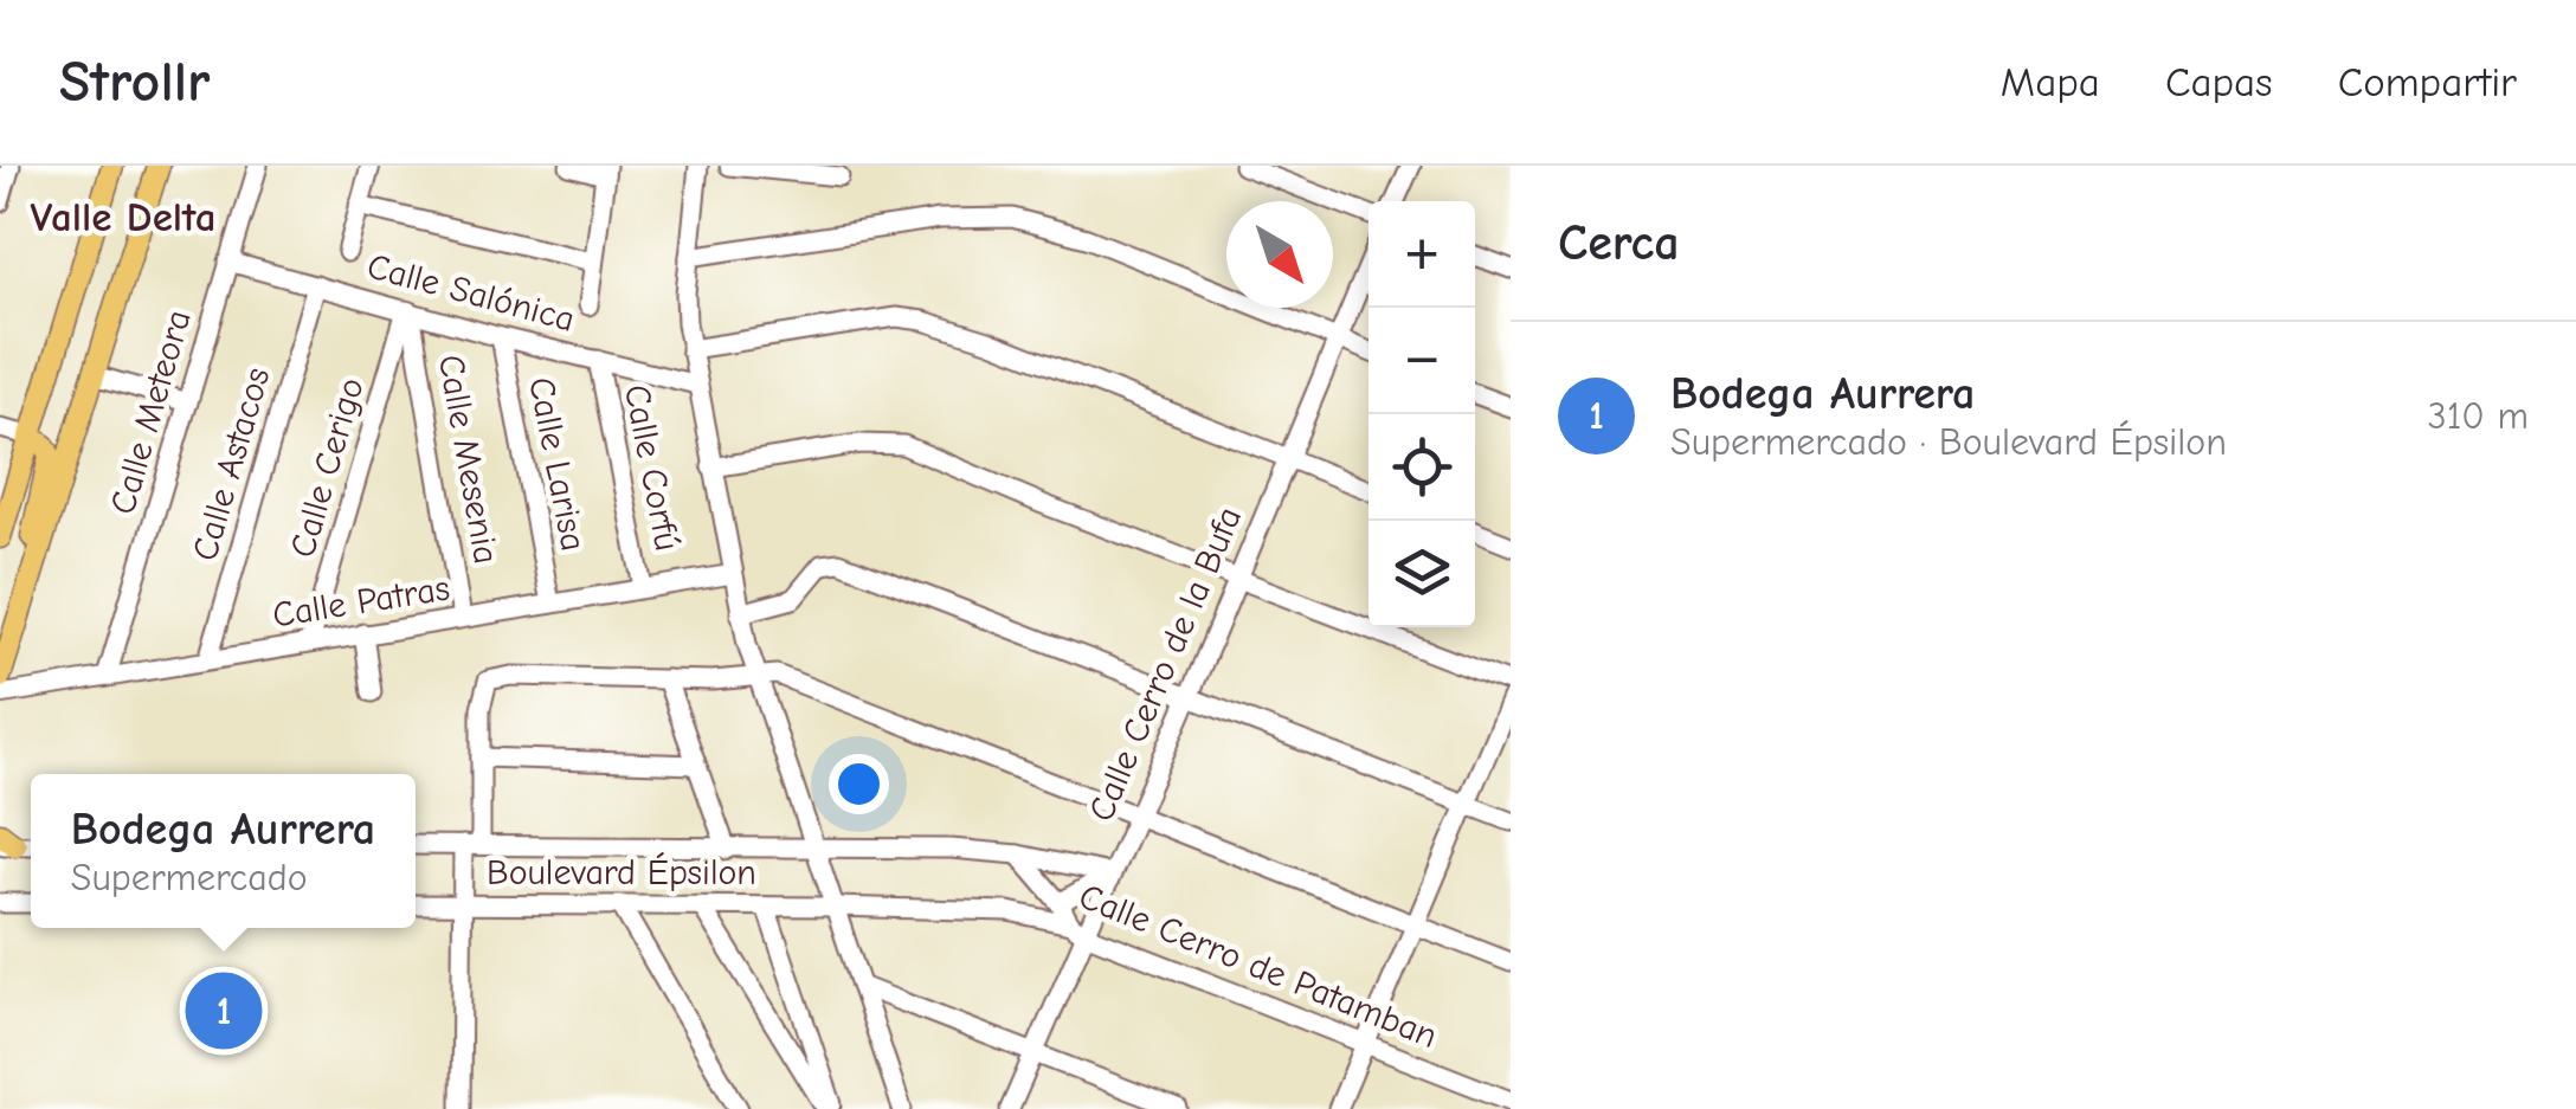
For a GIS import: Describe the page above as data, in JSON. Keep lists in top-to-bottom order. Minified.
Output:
{"streets":{"street":["Calle Salónica","Calle Meteora","Calle Mesenia","Calle Astacos","Calle Larisa","Calle Cerigo","Calle Corfú","Calle Patras","Calle Cerro de la Bufa","Boulevard Épsilon","Calle Cerro de Patamban"]},"crossings":[["Calle Salónica","Calle Meteora"],["Calle Salónica","Calle Mesenia"],["Calle Salónica","Calle Astacos"],["Calle Salónica","Calle Larisa"],["Calle Salónica","Calle Cerigo"],["Calle Salónica","Calle Corfú"],["Calle Meteora","Calle Patras"],["Calle Mesenia","Calle Cerigo"],["Calle Mesenia","Calle Patras"],["Calle Astacos","Calle Patras"],["Calle Larisa","Calle Patras"],["Calle Cerigo","Calle Patras"],["Calle Corfú","Calle Patras"],["Calle Cerro de la Bufa","Boulevard Épsilon"],["Calle Cerro de la Bufa","Calle Cerro de Patamban"],["Boulevard Épsilon","Calle Cerro de Patamban"]],"districts":["Valle Delta"],"north":"bottom right","page":{"header":"Strollr","nav":["Mapa","Capas","Compartir"],"heading":"Cerca","map_buttons":["+","−"],"list":[{"mark":"1","name":"Bodega Aurrera","note":"Supermercado · Boulevard Épsilon","value":"310 m"}],"popup":["Bodega Aurrera","Supermercado"],"pins":"1"}}
